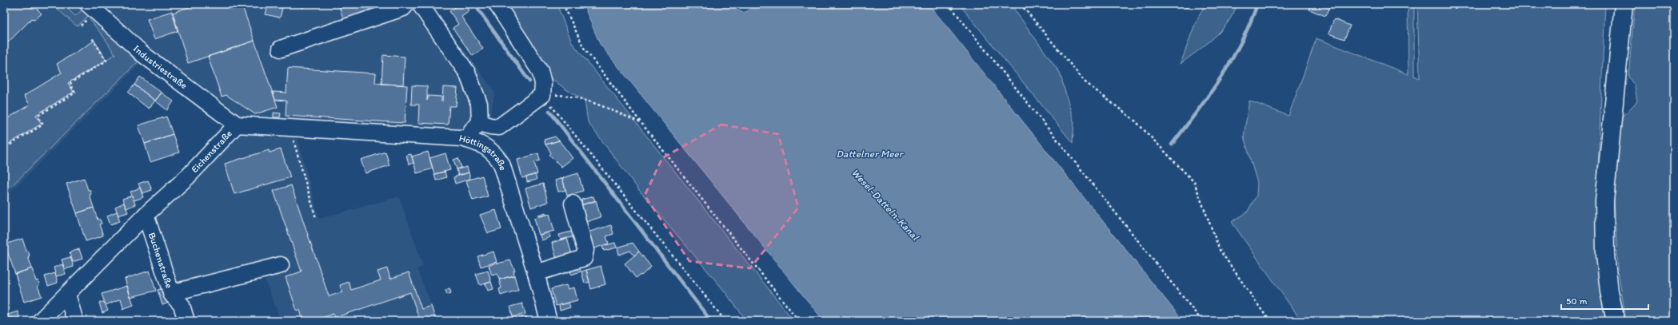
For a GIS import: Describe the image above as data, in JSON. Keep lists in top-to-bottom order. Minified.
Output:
{"streets":{"street":["Industriestraße","Eichenstraße","Höttingstraße","Buchenstraße"]},"crossings":[["Industriestraße","Eichenstraße"],["Eichenstraße","Höttingstraße"],["Eichenstraße","Buchenstraße"]],"water":["Dattelner Meer","Wesel-Datteln-Kanal"],"scale_bar":"50 m"}
